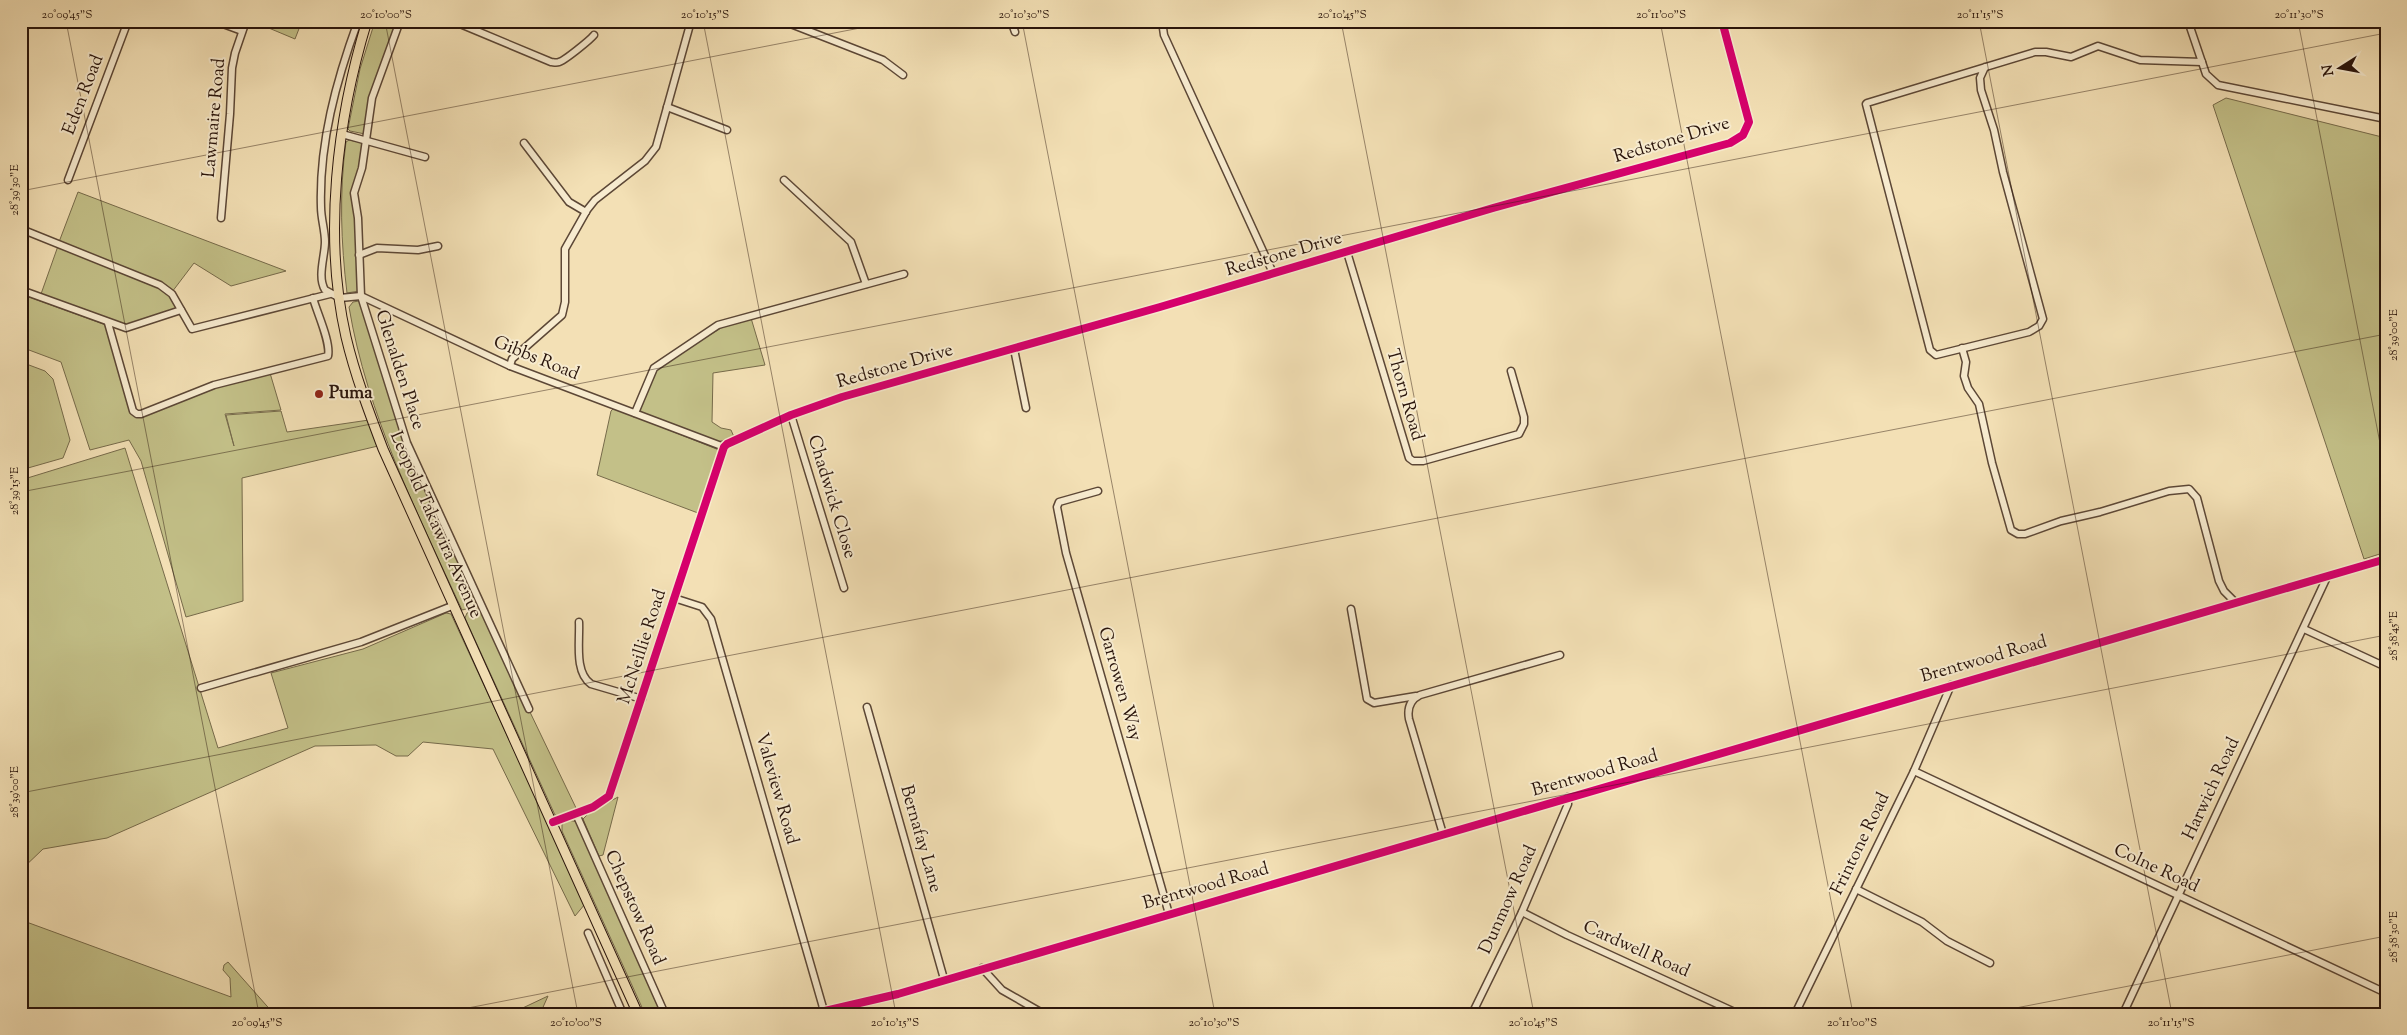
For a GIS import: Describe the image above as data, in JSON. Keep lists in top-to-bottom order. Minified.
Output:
{"streets":{"highway":["Leopold Takawira Avenue"],"street":["Eden Road","Lawmaire Road","Redstone Drive","Gibbs Road","Glenalden Place","Thorn Road","Chadwick Close","McNeillie Road","Brentwood Road","Garrowen Way","Valeview Road","Harwich Road","Bernafay Lane","Frintone Road","Colne Road","Dunmow Road","Chepstow Road","Cardwell Road"]},"crossings":[["Redstone Drive","Gibbs Road"],["Redstone Drive","Thorn Road"],["Redstone Drive","Chadwick Close"],["Redstone Drive","McNeillie Road"],["Gibbs Road","Glenalden Place"],["Gibbs Road","McNeillie Road"],["Leopold Takawira Avenue","McNeillie Road"],["McNeillie Road","Valeview Road"],["McNeillie Road","Chepstow Road"],["Brentwood Road","Garrowen Way"],["Brentwood Road","Valeview Road"],["Brentwood Road","Harwich Road"],["Brentwood Road","Bernafay Lane"],["Brentwood Road","Frintone Road"],["Brentwood Road","Dunmow Road"],["Harwich Road","Colne Road"],["Frintone Road","Colne Road"],["Dunmow Road","Cardwell Road"]],"places":["Puma"],"north":"left","coordinates":["20°09'45\"S","20°10'00\"S","20°10'15\"S","20°10'30\"S","20°10'45\"S","20°11'00\"S","20°11'15\"S","20°11'30\"S","28°39'30\"E","28°39'00\"E","28°39'15\"E","28°38'45\"E","28°38'30\"E"]}
